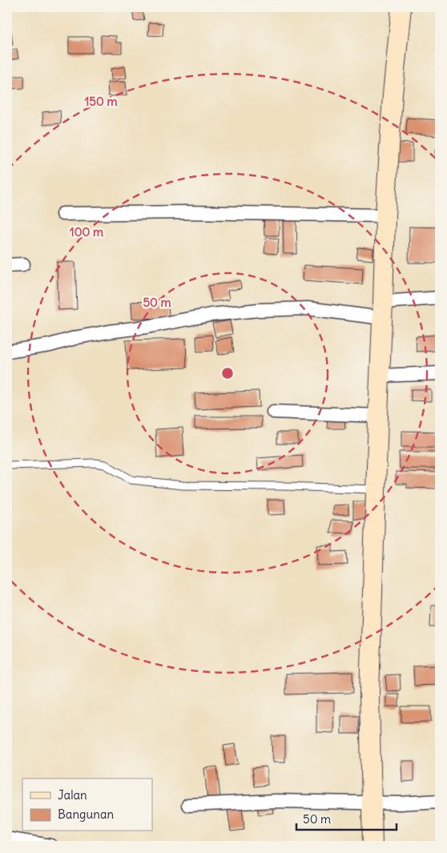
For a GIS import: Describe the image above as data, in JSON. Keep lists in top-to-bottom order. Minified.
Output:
{"legend":["Jalan","Bangunan"],"scale_bar":"50 m","rings":["150 m","100 m","50 m"]}
